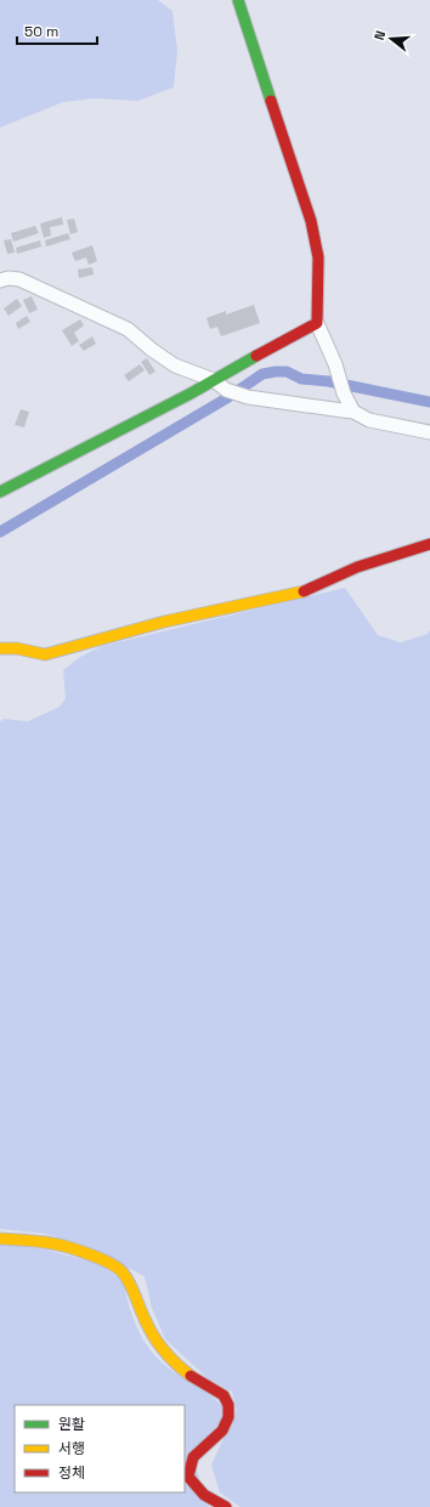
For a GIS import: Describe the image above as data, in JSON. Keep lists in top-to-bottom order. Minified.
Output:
{"legend":["원활","서행","정체"],"scale_bar":"50 m","north":"left"}
